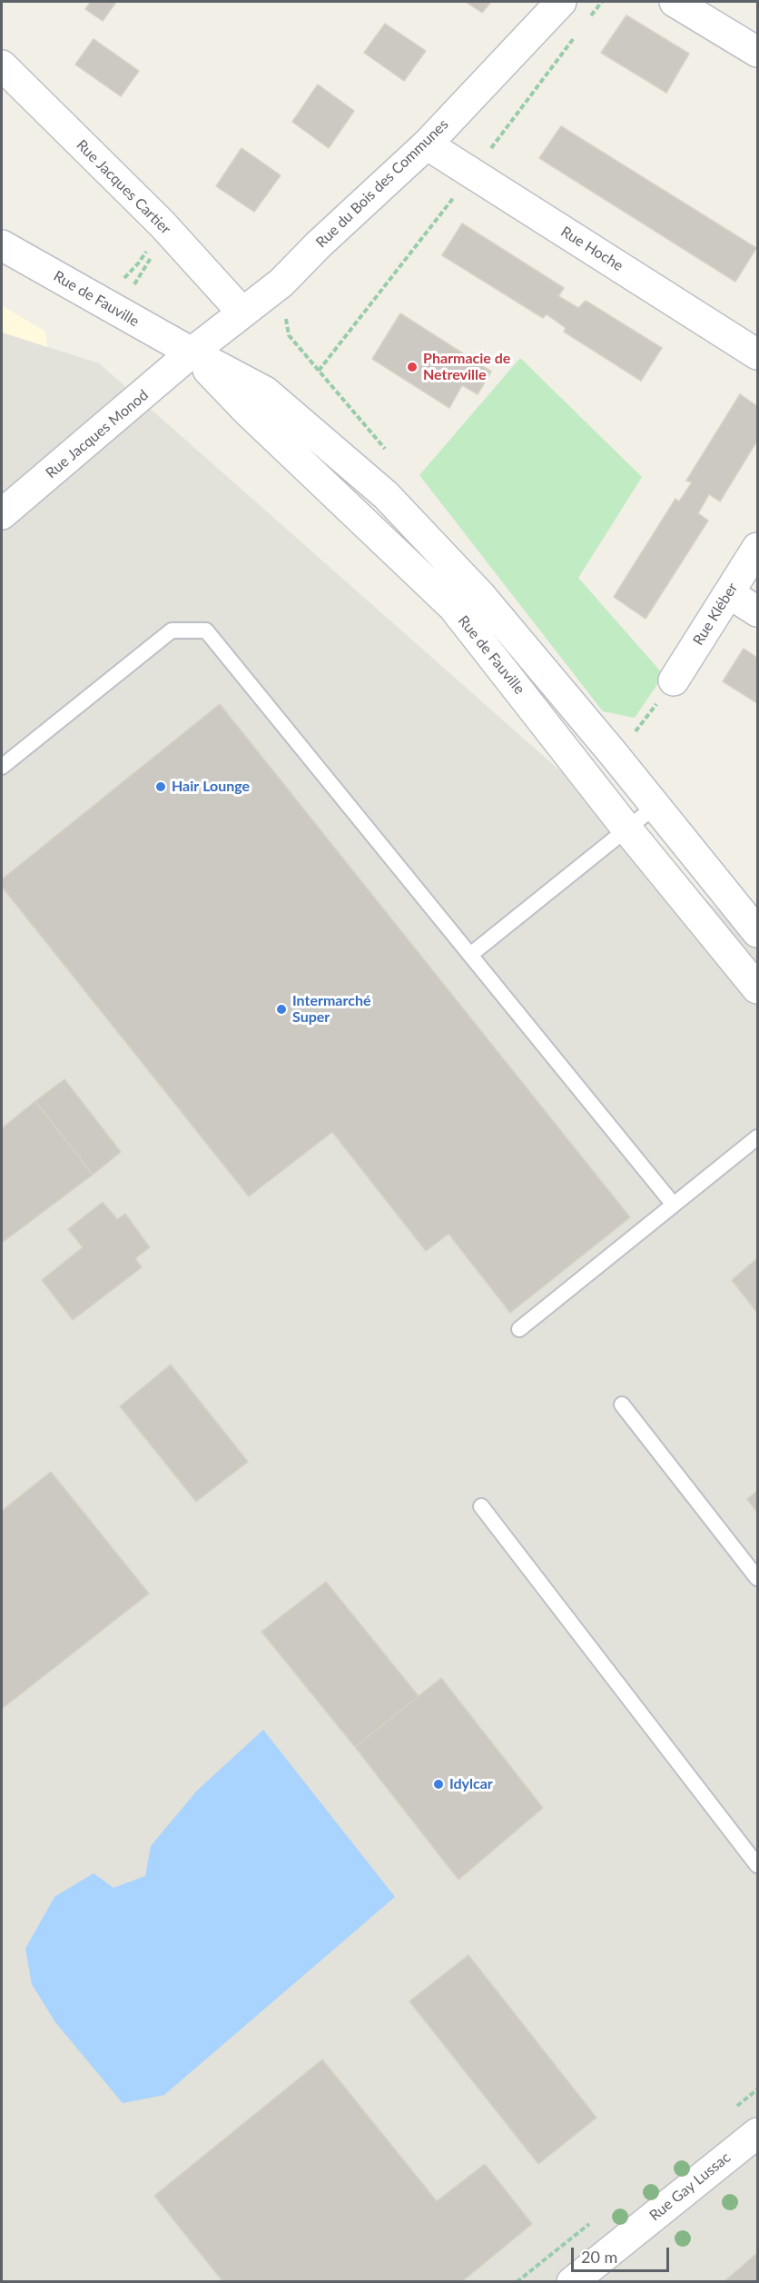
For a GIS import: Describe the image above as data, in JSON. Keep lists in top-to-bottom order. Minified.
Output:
{"streets":{"street":["Rue du Bois des Communes","Rue Jacques Cartier","Rue Hoche","Rue de Fauville","Rue Jacques Monod","Rue Kléber","Rue Gay Lussac"]},"crossings":[["Rue du Bois des Communes","Rue Jacques Cartier"],["Rue du Bois des Communes","Rue Hoche"],["Rue du Bois des Communes","Rue de Fauville"],["Rue du Bois des Communes","Rue Jacques Monod"],["Rue de Fauville","Rue Jacques Monod"]],"places":["Pharmacie de Netreville","Hair Lounge","Intermarché Super","Idylcar"],"scale_bar":"20 m"}
